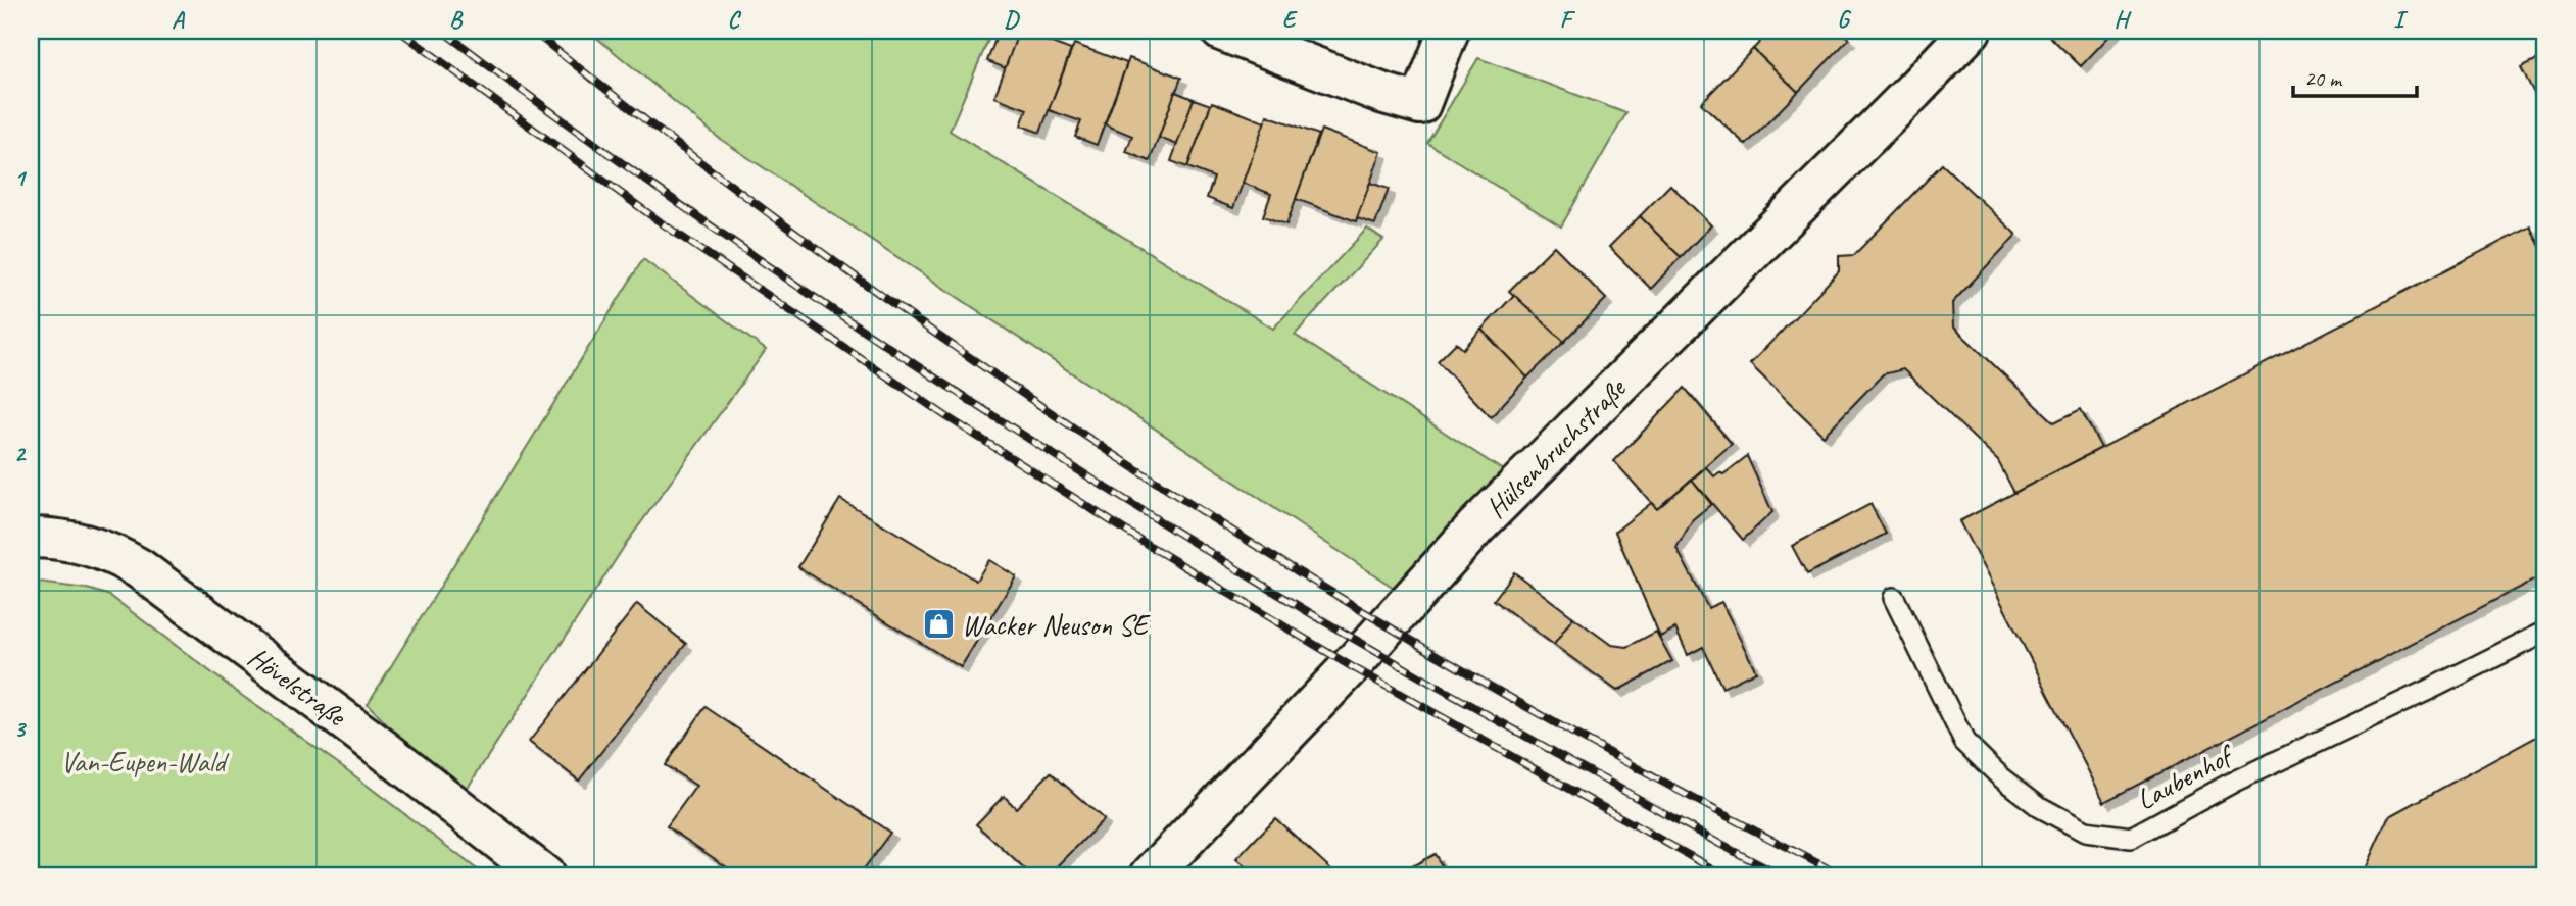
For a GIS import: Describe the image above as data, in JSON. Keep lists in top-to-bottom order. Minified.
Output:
{"streets":{"street":["Hülsenbruchstraße","Hövelstraße"],"lane":["Laubenhof"]},"parks":["Van-Eupen-Wald"],"places":{"shop":["Wacker Neuson SE"]},"scale_bar":"20 m","grid":{"columns":["A","B","C","D","E","F","G","H","I"],"rows":["1","2","3"]}}
